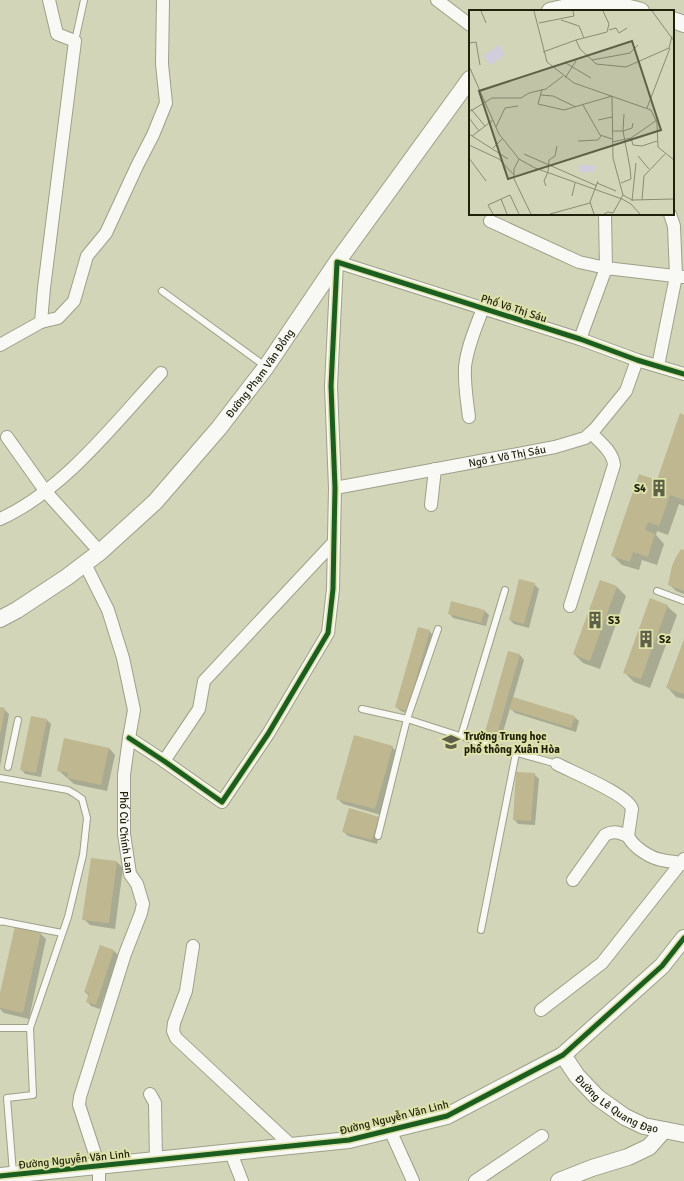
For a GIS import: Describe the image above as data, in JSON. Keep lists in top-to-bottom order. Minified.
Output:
{"streets":{"street":["Phố Võ Thị Sáu","Đường Phạm Văn Đồng","Ngõ 1 Võ Thị Sáu","Phố Cù Chính Lan","Đường Lê Quang Đạo","Đường Nguyễn Văn Linh"]},"crossings":[["Phố Võ Thị Sáu","Đường Phạm Văn Đồng"],["Phố Võ Thị Sáu","Ngõ 1 Võ Thị Sáu"],["Đường Phạm Văn Đồng","Phố Cù Chính Lan"],["Phố Cù Chính Lan","Đường Nguyễn Văn Linh"],["Đường Lê Quang Đạo","Đường Nguyễn Văn Linh"]],"places":{"building":["S4","S3","S2"],"school or university":["Trường Trung học phổ thông Xuân Hòa"]}}
